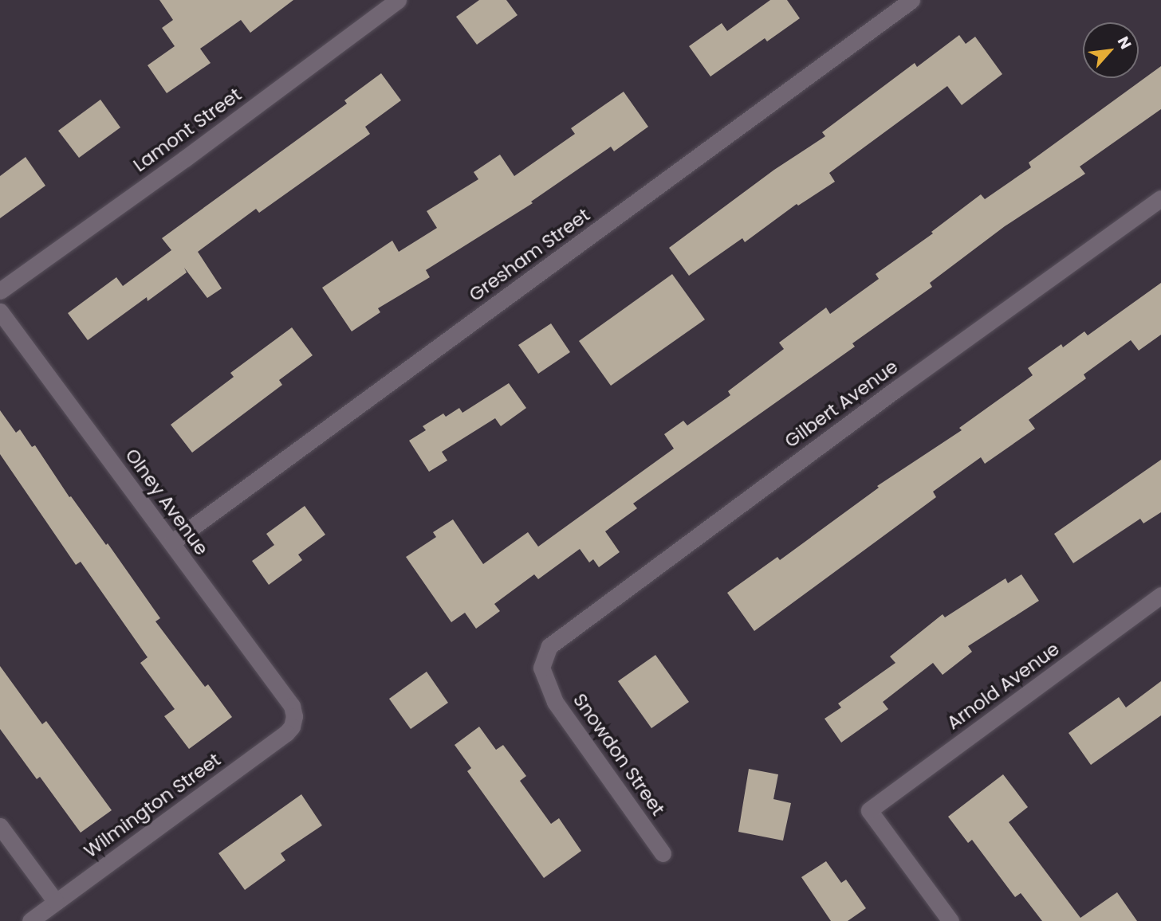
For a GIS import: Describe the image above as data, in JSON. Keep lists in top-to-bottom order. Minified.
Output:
{"streets":{"street":["Lamont Street","Gresham Street","Gilbert Avenue","Olney Avenue","Arnold Avenue","Snowdon Street","Wilmington Street"]},"crossings":[["Gresham Street","Olney Avenue"],["Gilbert Avenue","Snowdon Street"],["Olney Avenue","Wilmington Street"]],"north":"top right"}
